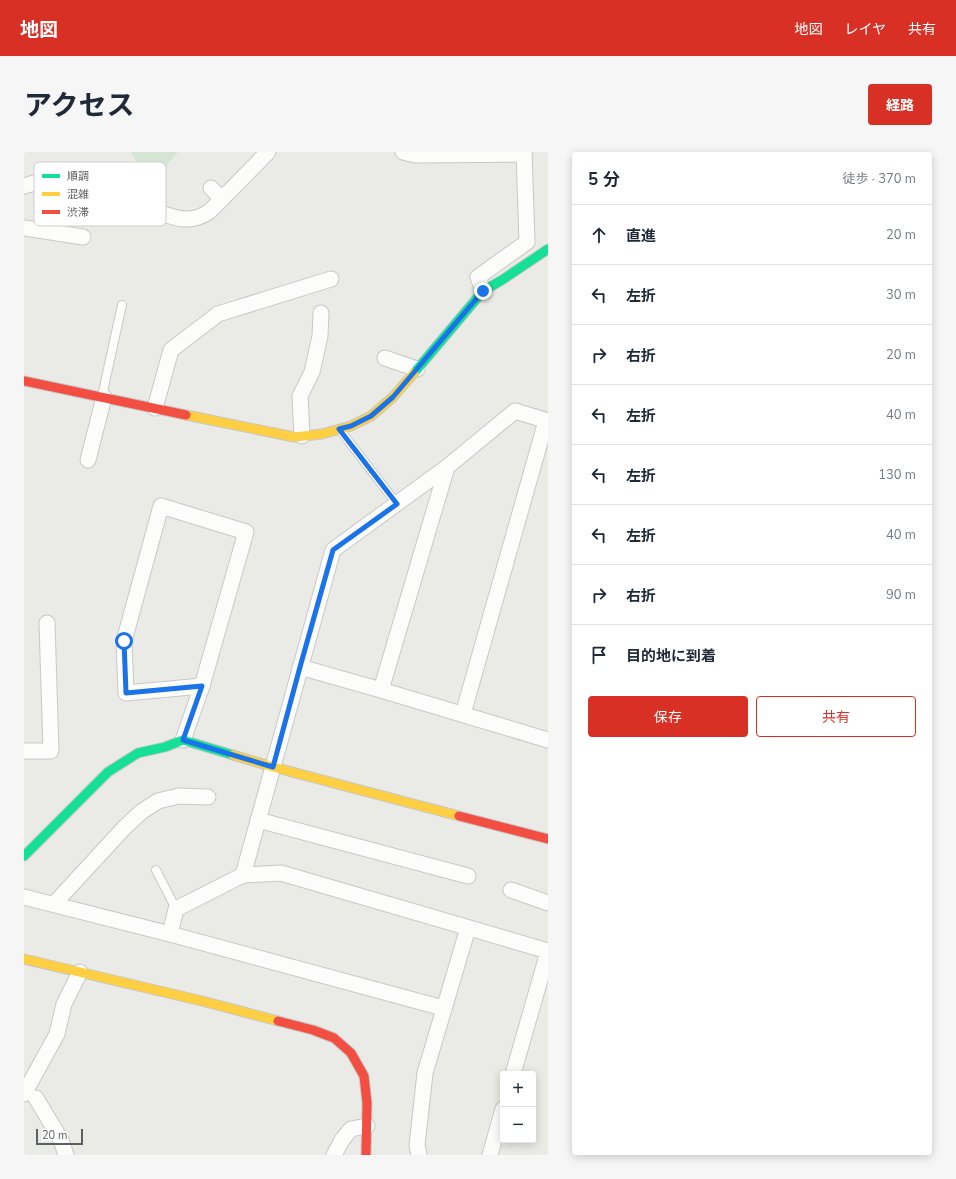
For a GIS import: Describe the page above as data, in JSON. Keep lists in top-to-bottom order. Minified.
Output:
{"legend":["順調","混雑","渋滞"],"scale_bar":"20 m","page":{"header":"地図","nav":["地図","レイヤ","共有"],"title":"アクセス","buttons":["経路",["保存","共有"]],"heading":["5 分","徒歩 · 370 m"],"list":[["直進","20 m"],["左折","30 m"],["右折","20 m"],["左折","40 m"],["左折","130 m"],["左折","40 m"],["右折","90 m"],"目的地に到着"],"map_buttons":["+","−"],"scale":"20 m"}}
